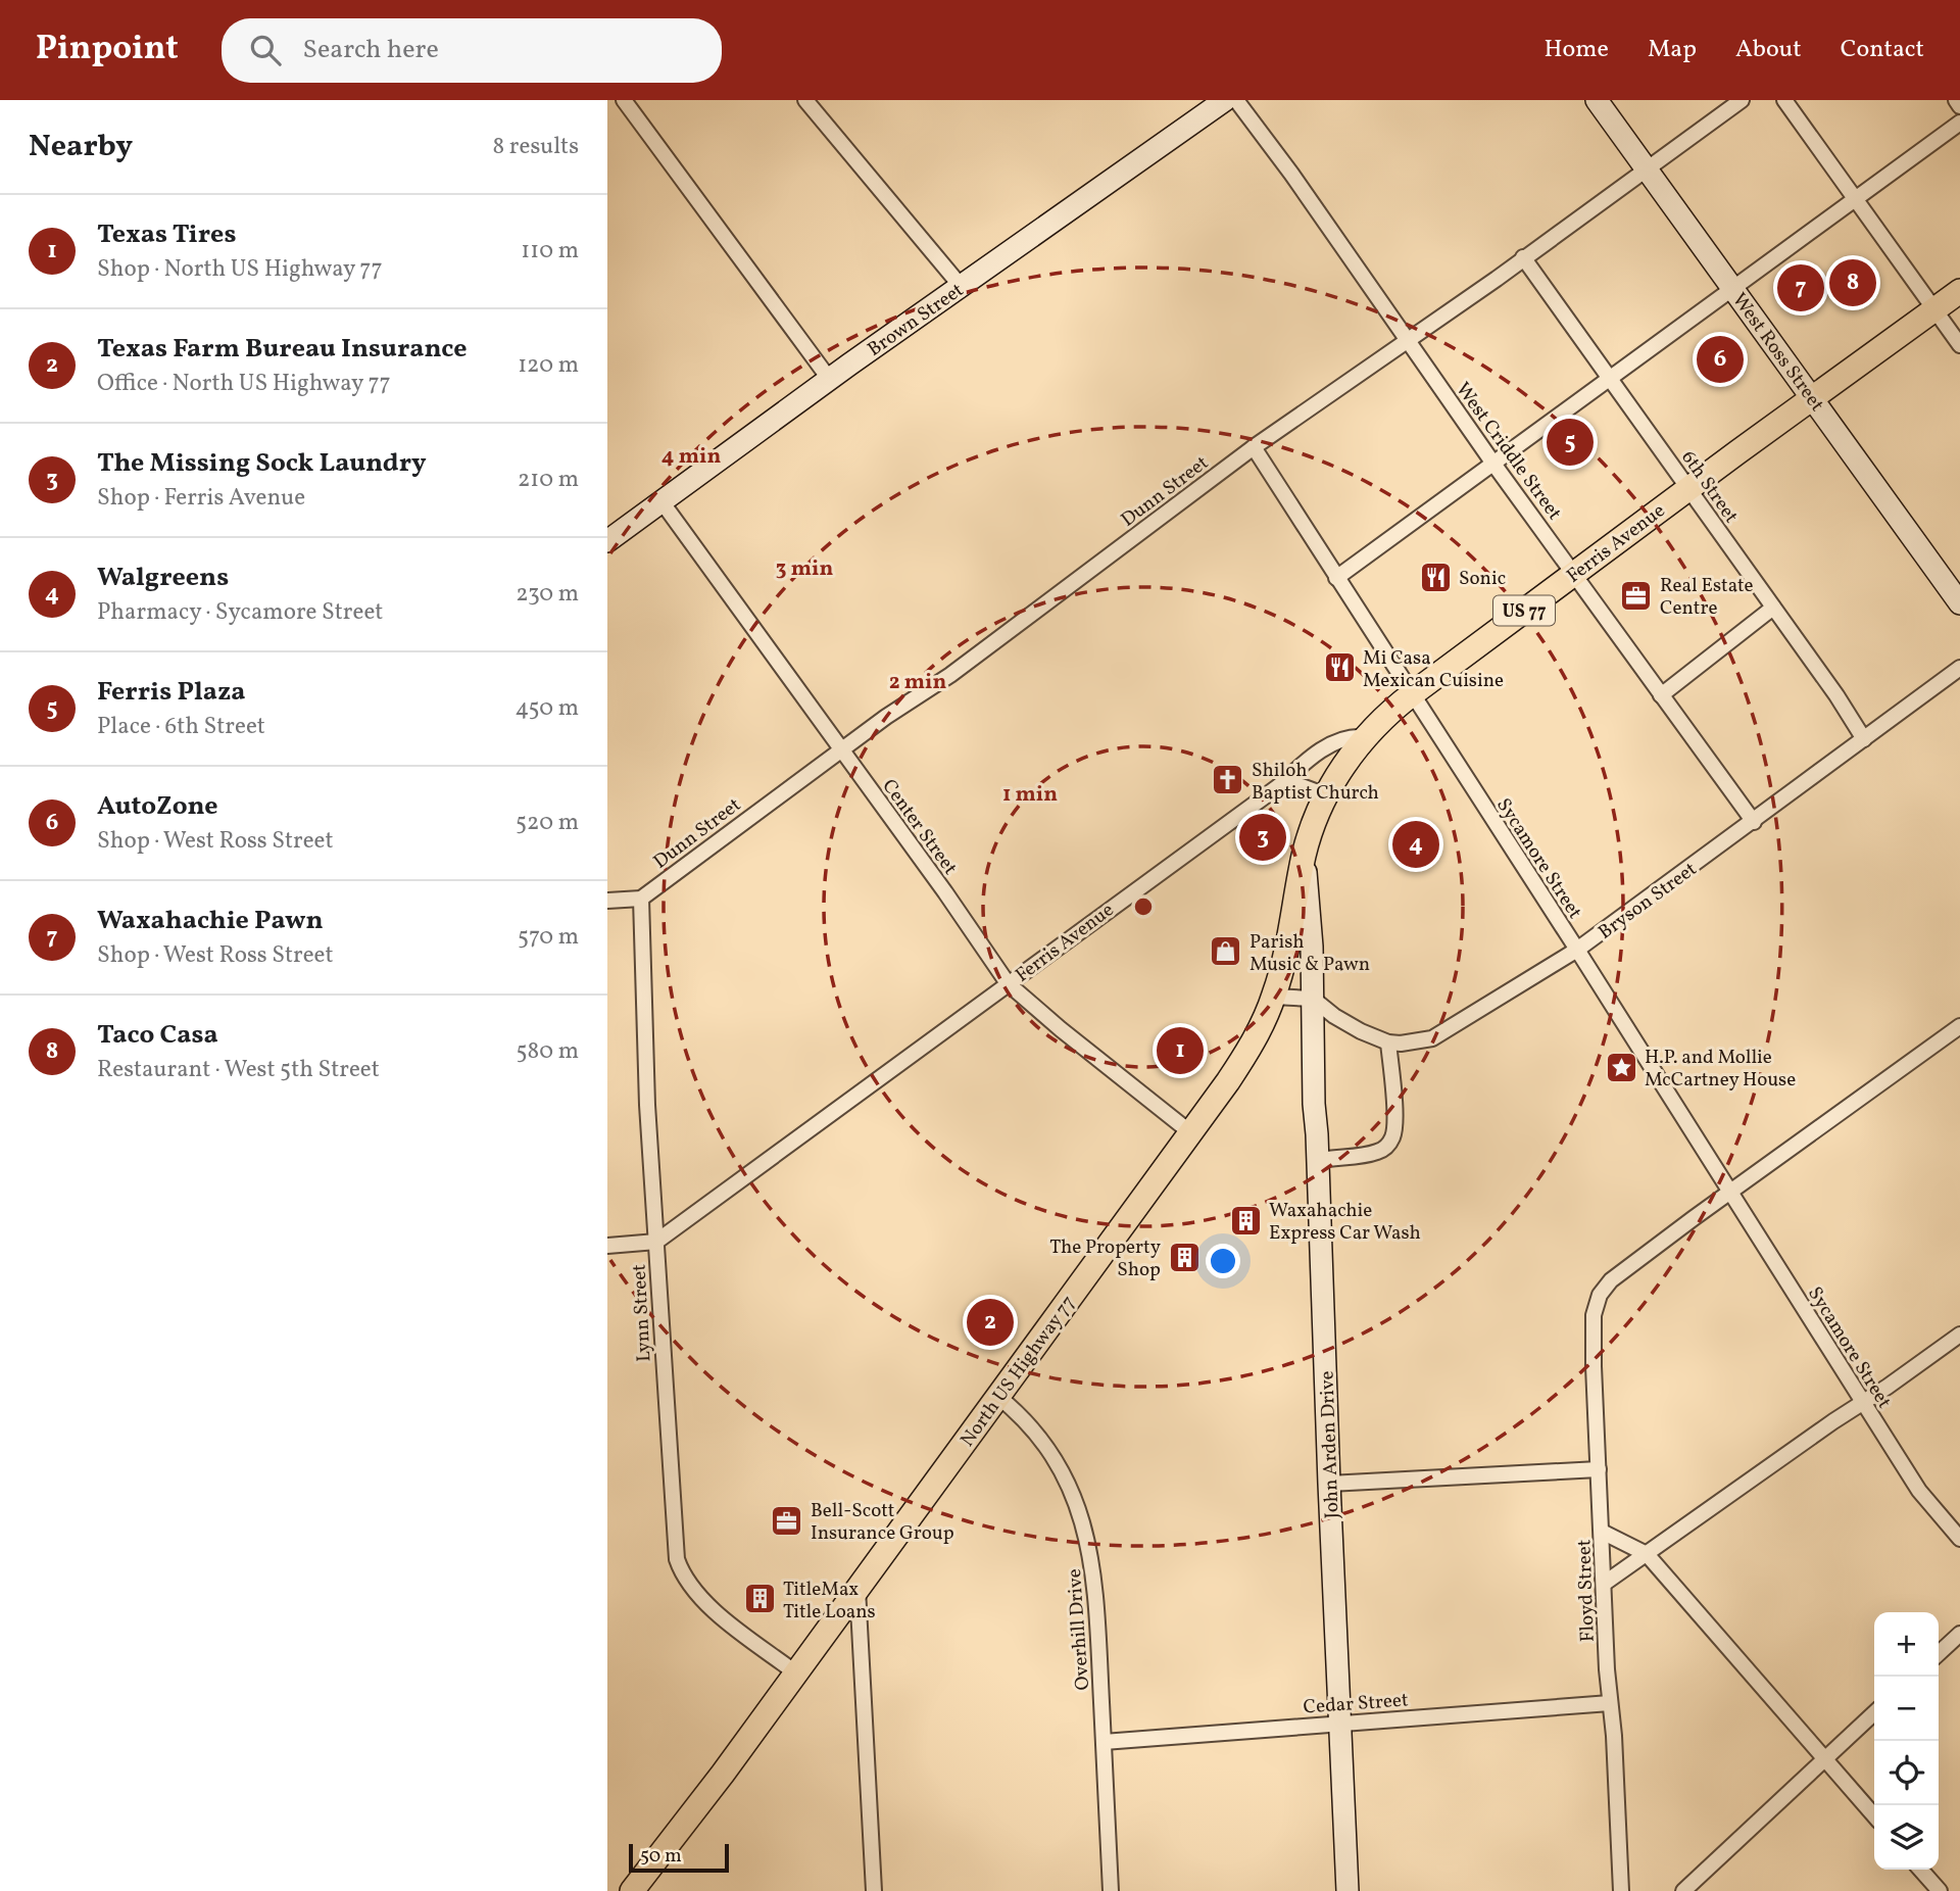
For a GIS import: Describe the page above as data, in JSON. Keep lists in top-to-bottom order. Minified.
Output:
{"streets":{"main road":["Ferris Avenue","US 77","North US Highway 77"],"street":["Brown Street","West Ross Street","West Criddle Street","6th Street","Dunn Street","Center Street","Sycamore Street","Bryson Street","Lynn Street","John Arden Drive","Floyd Street","Overhill Drive","Cedar Street"]},"crossings":[["Brown Street","Center Street"],["West Ross Street","Dunn Street"],["West Ross Street","Ferris Avenue"],["West Criddle Street","Dunn Street"],["West Criddle Street","Ferris Avenue"],["West Criddle Street","Bryson Street"],["6th Street","Dunn Street"],["6th Street","Ferris Avenue"],["6th Street","Bryson Street"],["Dunn Street","Center Street"],["Dunn Street","Sycamore Street"],["Dunn Street","Lynn Street"],["Ferris Avenue","Center Street"],["Ferris Avenue","Sycamore Street"],["Ferris Avenue","Lynn Street"],["Ferris Avenue","North US Highway 77"],["Center Street","North US Highway 77"],["Sycamore Street","Bryson Street"],["Sycamore Street","Floyd Street"],["Bryson Street","John Arden Drive"],["Lynn Street","North US Highway 77"],["North US Highway 77","Overhill Drive"],["John Arden Drive","Cedar Street"],["Floyd Street","Cedar Street"],["Overhill Drive","Cedar Street"]],"places":{"restaurant":["Sonic","Mi Casa Mexican Cuisine"],"office":["Real Estate Centre","Bell-Scott Insurance Group"],"church":["Shiloh Baptist Church"],"shop":["Parish Music & Pawn"],"place":["H.P. and Mollie McCartney House"],"building":["Waxahachie Express Car Wash","The Property Shop","TitleMax Title Loans"]},"scale_bar":"50 m","page":{"header":"Pinpoint","search":"Search here","nav":["Home","Map","About","Contact"],"heading":["Nearby","8 results"],"list":[{"mark":"1","name":"Texas Tires","note":"Shop · North US Highway 77","value":"110 m"},{"mark":"2","name":"Texas Farm Bureau Insurance","note":"Office · North US Highway 77","value":"120 m"},{"mark":"3","name":"The Missing Sock Laundry","note":"Shop · Ferris Avenue","value":"210 m"},{"mark":"4","name":"Walgreens","note":"Pharmacy · Sycamore Street","value":"230 m"},{"mark":"5","name":"Ferris Plaza","note":"Place · 6th Street","value":"450 m"},{"mark":"6","name":"AutoZone","note":"Shop · West Ross Street","value":"520 m"},{"mark":"7","name":"Waxahachie Pawn","note":"Shop · West Ross Street","value":"570 m"},{"mark":"8","name":"Taco Casa","note":"Restaurant · West 5th Street","value":"580 m"}],"pins":["8","7","6","5","3","4","1","2"],"map_buttons":["+","−"],"scale":"50 m"},"rings":["4 min","3 min","2 min","1 min"]}
